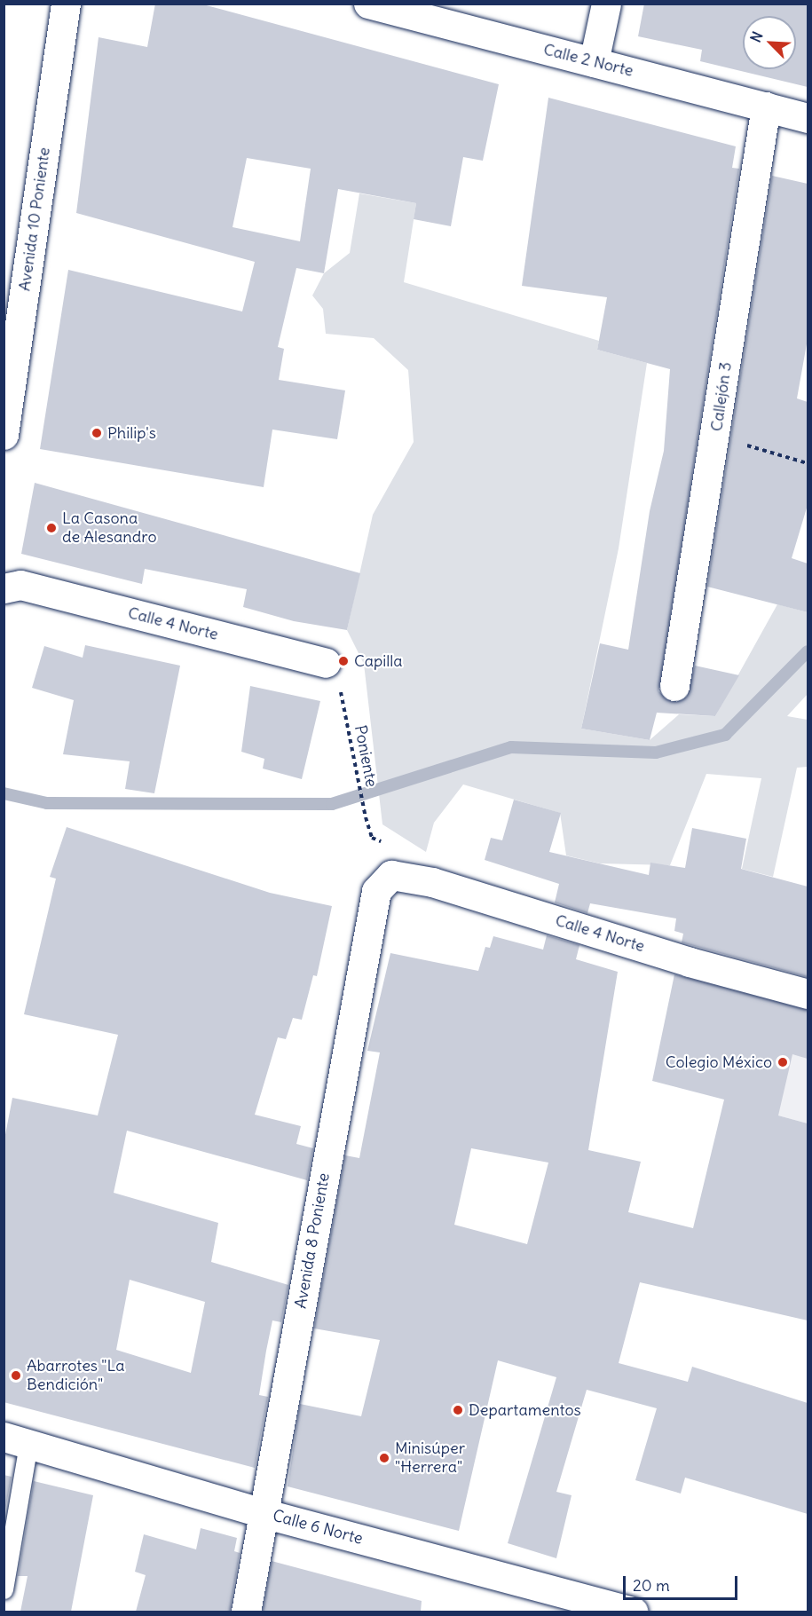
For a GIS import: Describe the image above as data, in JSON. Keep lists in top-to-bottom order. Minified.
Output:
{"streets":{"street":["Calle 2 Norte","Avenida 10 Poniente","Callejón 3","Calle 4 Norte","Avenida 8 Poniente","Calle 6 Norte"],"path":["Poniente"]},"crossings":[["Calle 2 Norte","Callejón 3"],["Calle 4 Norte","Avenida 8 Poniente"],["Avenida 8 Poniente","Calle 6 Norte"]],"places":["Philip's","La Casona de Alesandro","Capilla","Colegio México","Abarrotes \"La Bendición\"","Departamentos","Minisúper \"Herrera\""],"scale_bar":"20 m","north":"top left"}
